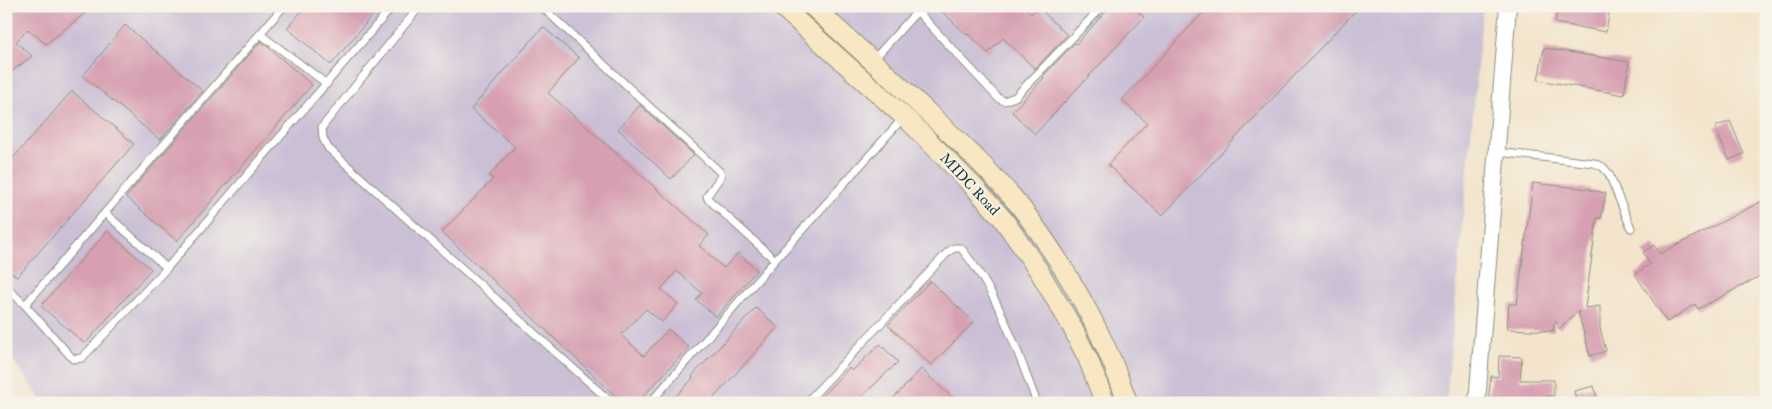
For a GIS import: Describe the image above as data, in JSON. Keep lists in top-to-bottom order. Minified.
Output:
{"streets":{"main road":["MIDC Road"]}}
